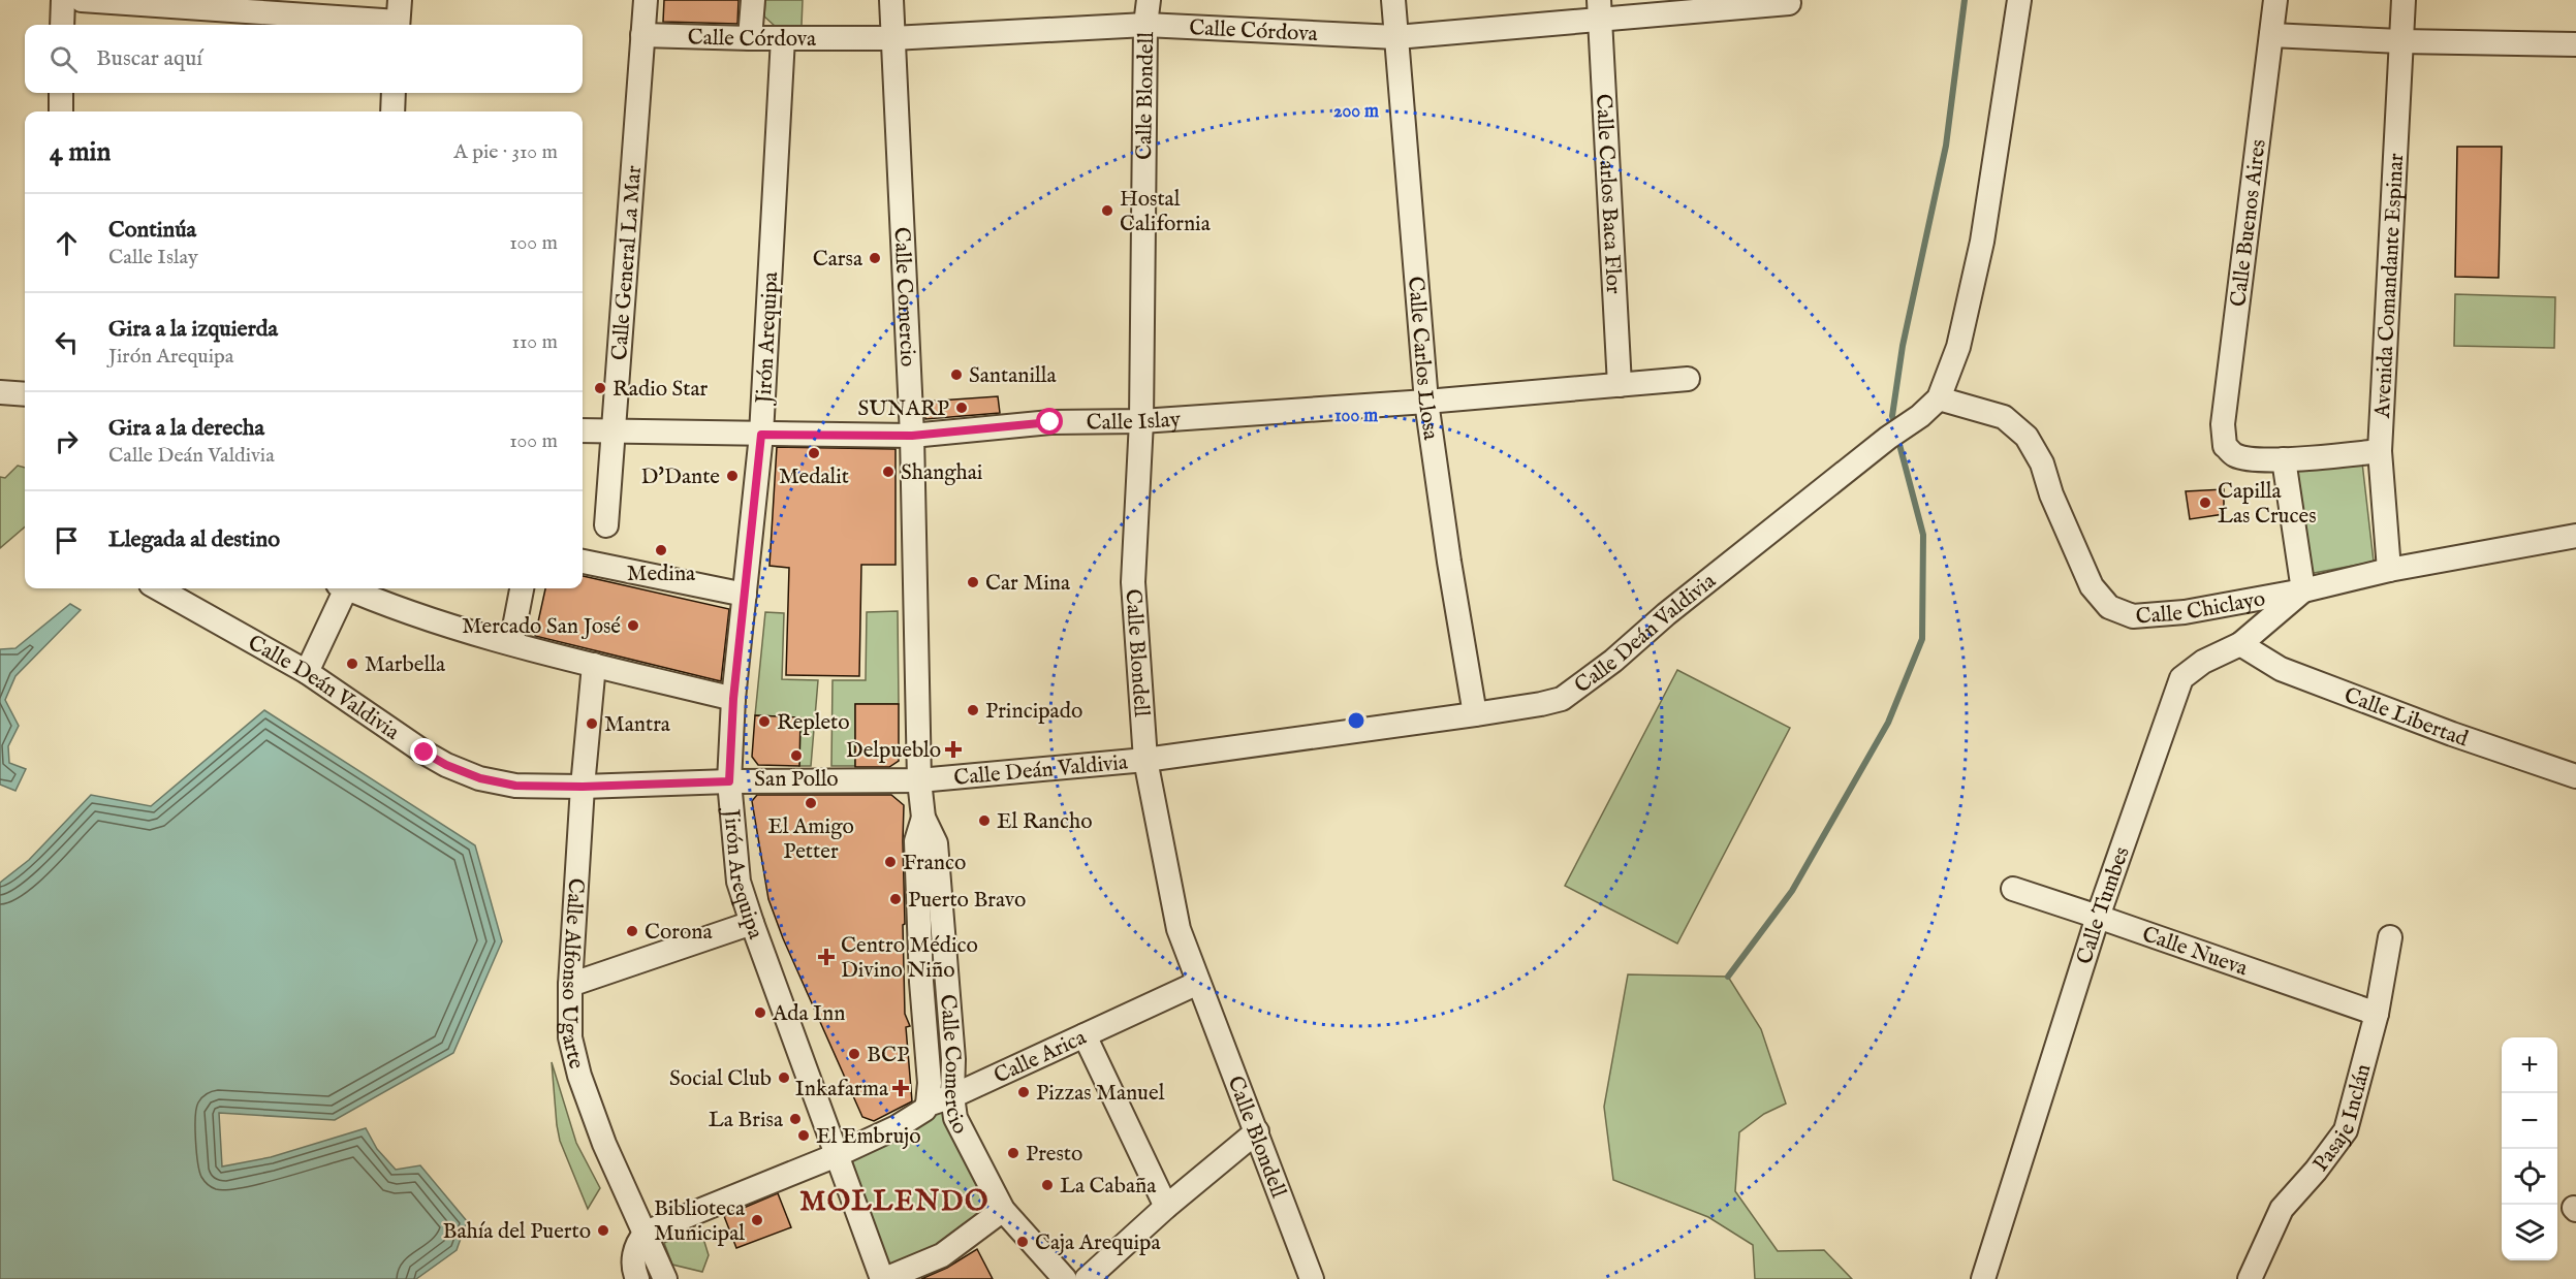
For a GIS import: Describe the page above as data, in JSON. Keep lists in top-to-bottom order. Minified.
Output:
{"streets":{"street":["Calle Córdova","Calle Blondell","Calle Carlos Baca Flor","Calle Buenos Aires","Calle General La Mar","Avenida Comandante Espinar","Calle Comercio","Jirón Arequipa","Calle Carlos Llosa","Calle Islay","Calle Chiclayo","Calle Deán Valdivia","Calle Libertad","Calle Tumbes","Calle Nueva","Calle Alfonso Ugarte","Calle Arica","Pasaje Inclán"]},"crossings":[["Calle Córdova","Calle Blondell"],["Calle Córdova","Calle Carlos Baca Flor"],["Calle Córdova","Calle General La Mar"],["Calle Córdova","Calle Comercio"],["Calle Córdova","Jirón Arequipa"],["Calle Córdova","Calle Carlos Llosa"],["Calle Blondell","Calle Islay"],["Calle Blondell","Calle Deán Valdivia"],["Calle Blondell","Calle Arica"],["Calle Carlos Baca Flor","Calle Islay"],["Calle General La Mar","Calle Islay"],["Avenida Comandante Espinar","Calle Chiclayo"],["Calle Comercio","Calle Islay"],["Calle Comercio","Calle Deán Valdivia"],["Calle Comercio","Calle Arica"],["Jirón Arequipa","Calle Islay"],["Jirón Arequipa","Calle Deán Valdivia"],["Jirón Arequipa","Calle Arica"],["Calle Carlos Llosa","Calle Islay"],["Calle Carlos Llosa","Calle Deán Valdivia"],["Calle Chiclayo","Calle Deán Valdivia"],["Calle Chiclayo","Calle Tumbes"],["Calle Deán Valdivia","Calle Alfonso Ugarte"],["Calle Libertad","Calle Tumbes"],["Calle Tumbes","Calle Nueva"],["Calle Nueva","Pasaje Inclán"],["Calle Alfonso Ugarte","Calle Arica"]],"districts":["MOLLENDO"],"places":{"other":["Hostal California","Carsa","Santanilla","Radio Star","SUNARP","Medalit","Shanghai","D'Dante","Capilla Las Cruces","Medina","Car Mina","Mercado San José","Marbella","Principado","Repleto","Mantra","San Pollo","El Amigo Petter","El Rancho","Franco","Puerto Bravo","Corona","Ada Inn","BCP","Social Club","Pizzas Manuel","La Brisa","El Embrujo","Presto","La Cabaña","Biblioteca Municipal","Bahía del Puerto","Caja Arequipa"],"health":["Delpueblo","Centro Médico Divino Niño","Inkafarma"]},"page":{"search":"Buscar aquí","heading":["4 min","A pie · 310 m"],"list":[["Continúa","Calle Islay","100 m"],["Gira a la izquierda","Jirón Arequipa","110 m"],["Gira a la derecha","Calle Deán Valdivia","100 m"],"Llegada al destino"],"map_buttons":["+","−"]},"rings":["200 m","100 m"]}
